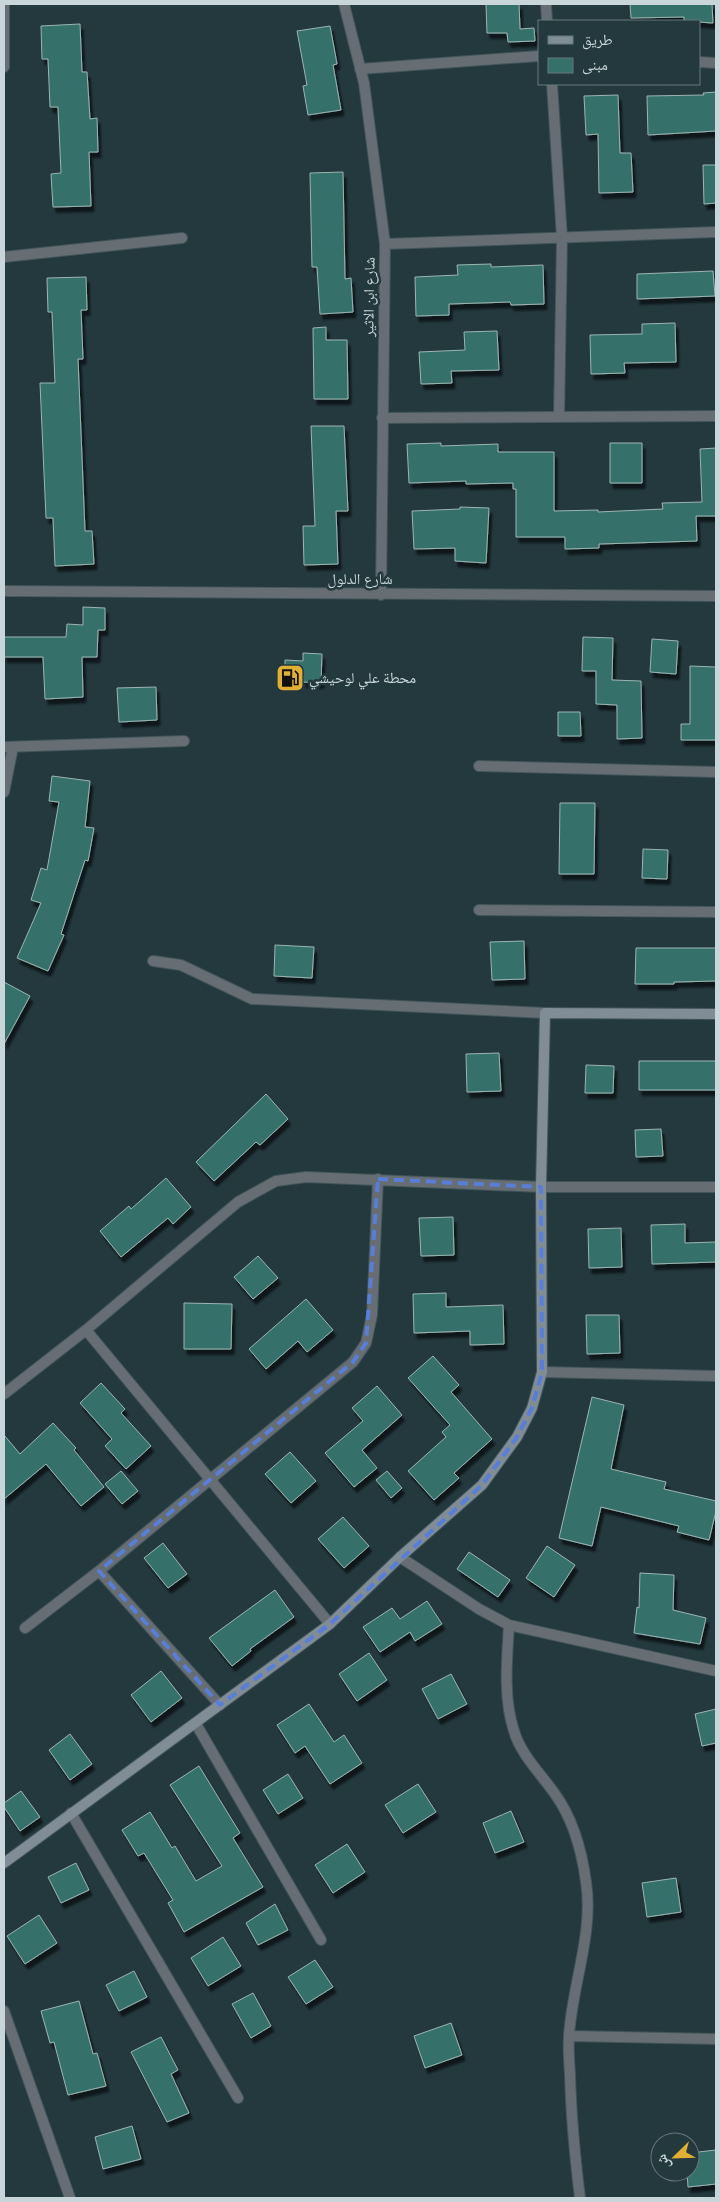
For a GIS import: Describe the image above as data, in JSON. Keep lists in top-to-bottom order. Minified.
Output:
{"streets":{"street":["شارع ابن الاثير","شارع الدلول"]},"crossings":[["شارع ابن الاثير","شارع الدلول"]],"places":{"fuel station":["محطة علي لوحيشي"]},"legend":["طريق","مبنى"],"north":"bottom left"}
